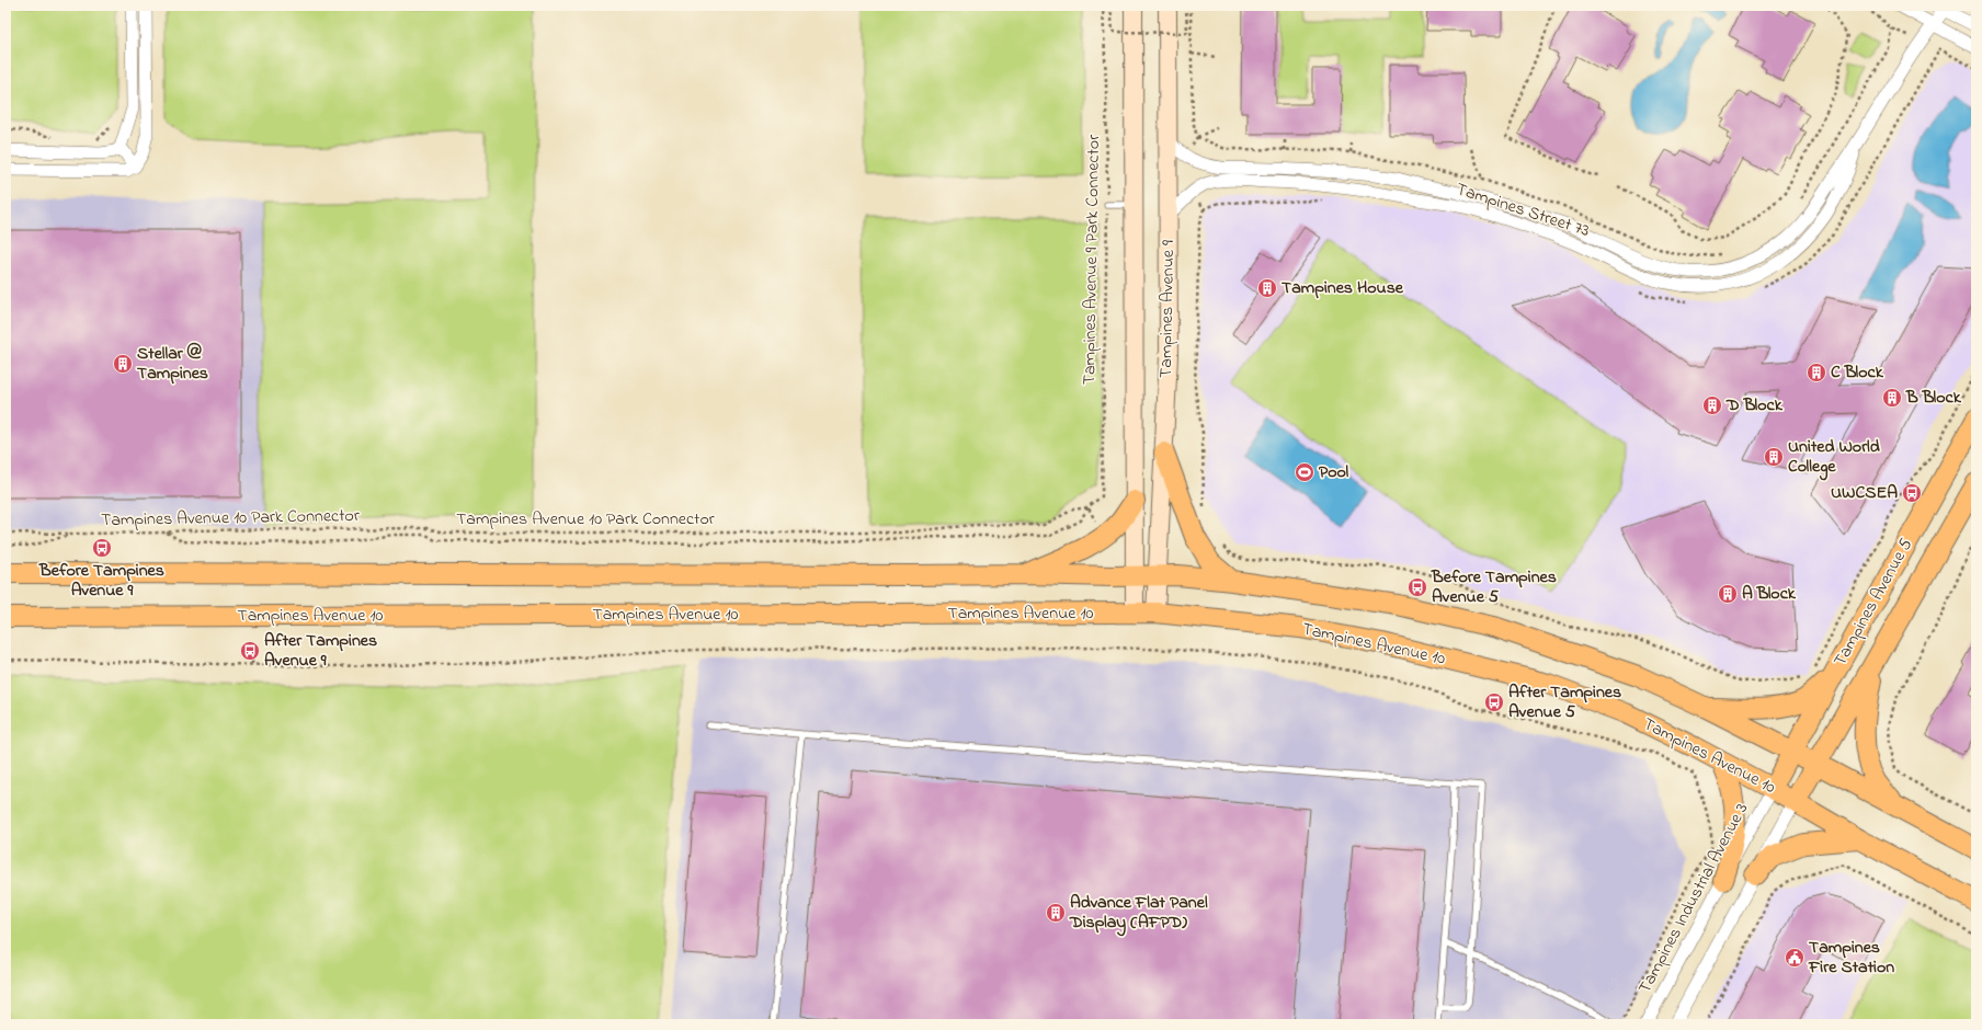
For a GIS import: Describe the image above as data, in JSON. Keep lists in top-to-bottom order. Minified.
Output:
{"streets":{"main road":["Tampines Avenue 9","Tampines Avenue 5","Tampines Avenue 10"],"street":["Tampines Street 73","Tampines Industrial Avenue 3"],"path":["Tampines Avenue 9 Park Connector","Tampines Avenue 10 Park Connector"]},"crossings":[["Tampines Street 73","Tampines Avenue 9"],["Tampines Avenue 9 Park Connector","Tampines Avenue 10 Park Connector"],["Tampines Avenue 9","Tampines Avenue 10"],["Tampines Avenue 5","Tampines Avenue 10"],["Tampines Avenue 5","Tampines Industrial Avenue 3"],["Tampines Avenue 10","Tampines Industrial Avenue 3"]],"places":{"building":["Tampines House","Stellar @ Tampines","C Block","B Block","D Block","United World College","A Block","Advance Flat Panel Display (AFPD)"],"sports":["Pool"],"bus stop":["UWCSEA","Before Tampines Avenue 9","Before Tampines Avenue 5","After Tampines Avenue 9","After Tampines Avenue 5"],"public building":["Tampines Fire Station"]}}
